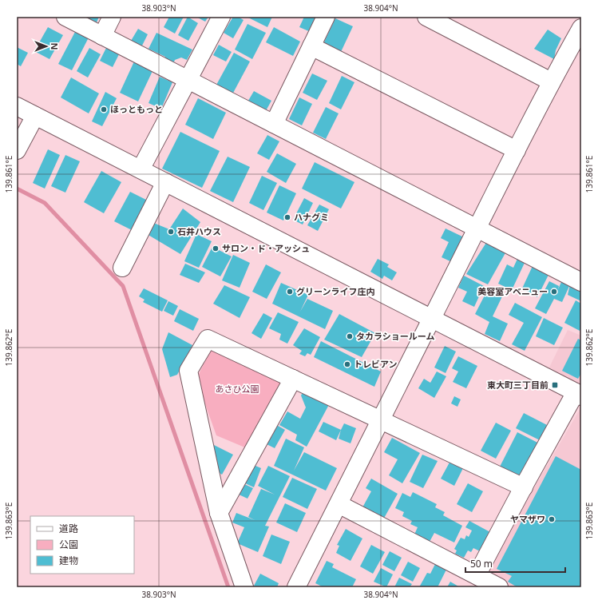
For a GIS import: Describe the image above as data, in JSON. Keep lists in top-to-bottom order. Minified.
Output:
{"parks":["あさひ公園"],"places":{"other":["ほっともっと","ハナグミ","石井ハウス","サロン・ド・アッシュ","グリーンライフ庄内","美容室アベニュー","タカラショールーム","トレビアン","ヤマザワ"],"transit":["東大町三丁目前"]},"legend":["道路","公園","建物"],"scale_bar":"50 m","north":"right","coordinates":["38.903°N","38.904°N","139.861°E","139.862°E","139.863°E"]}
